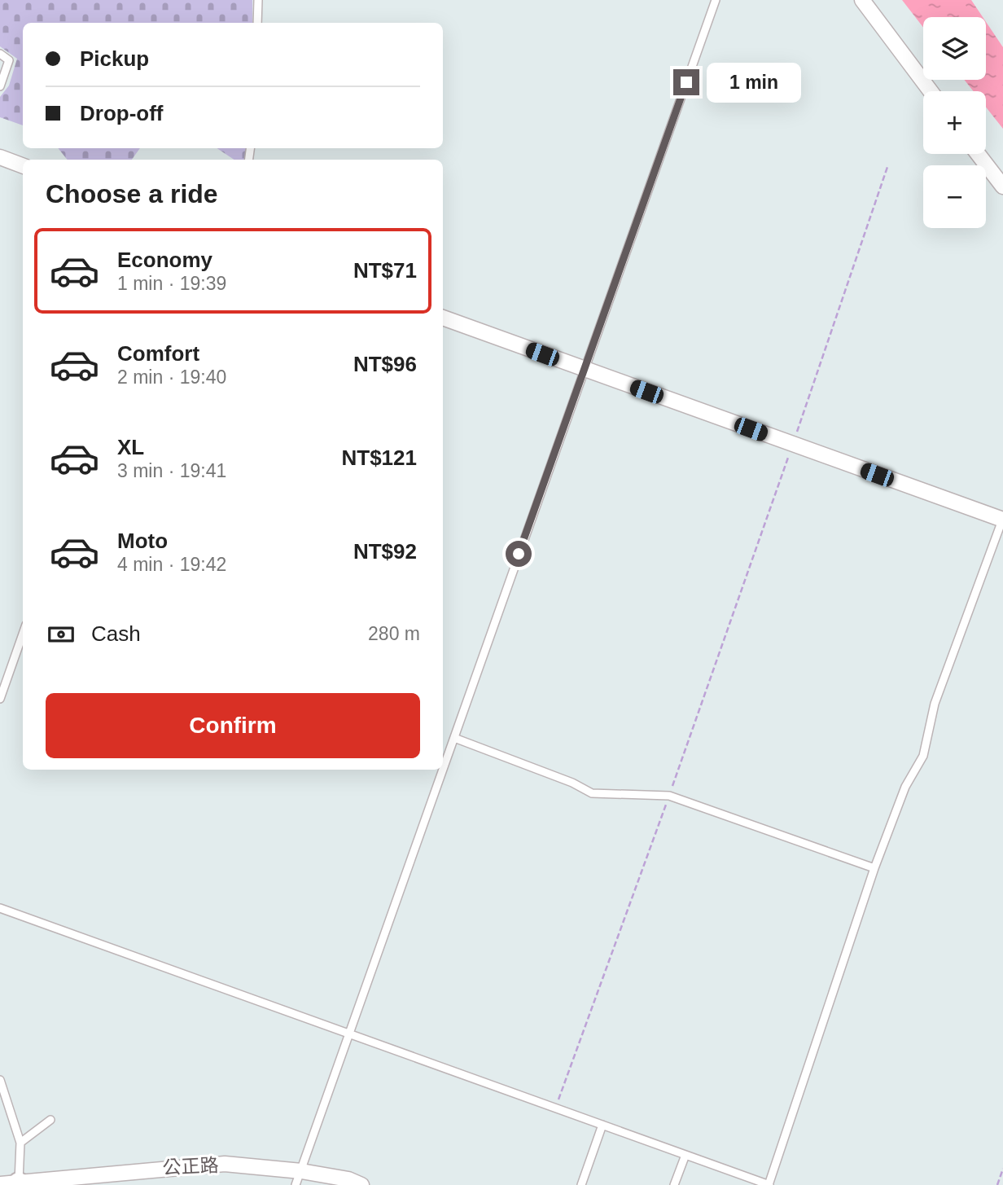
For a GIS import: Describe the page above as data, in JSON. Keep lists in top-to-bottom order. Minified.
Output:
{"streets":{"street":["公正路"]},"page":{"map_buttons":["+","−"],"banner":["Pickup","Drop-off"],"bubble":"1 min","heading":"Choose a ride","list":[{"name":"Economy","note":"1 min · 19:39","value":"NT$71"},{"name":"Comfort","note":"2 min · 19:40","value":"NT$96"},{"name":"XL","note":"3 min · 19:41","value":"NT$121"},{"name":"Moto","note":"4 min · 19:42","value":"NT$92"}],"pay":["Cash","280 m"],"buttons":"Confirm"}}
